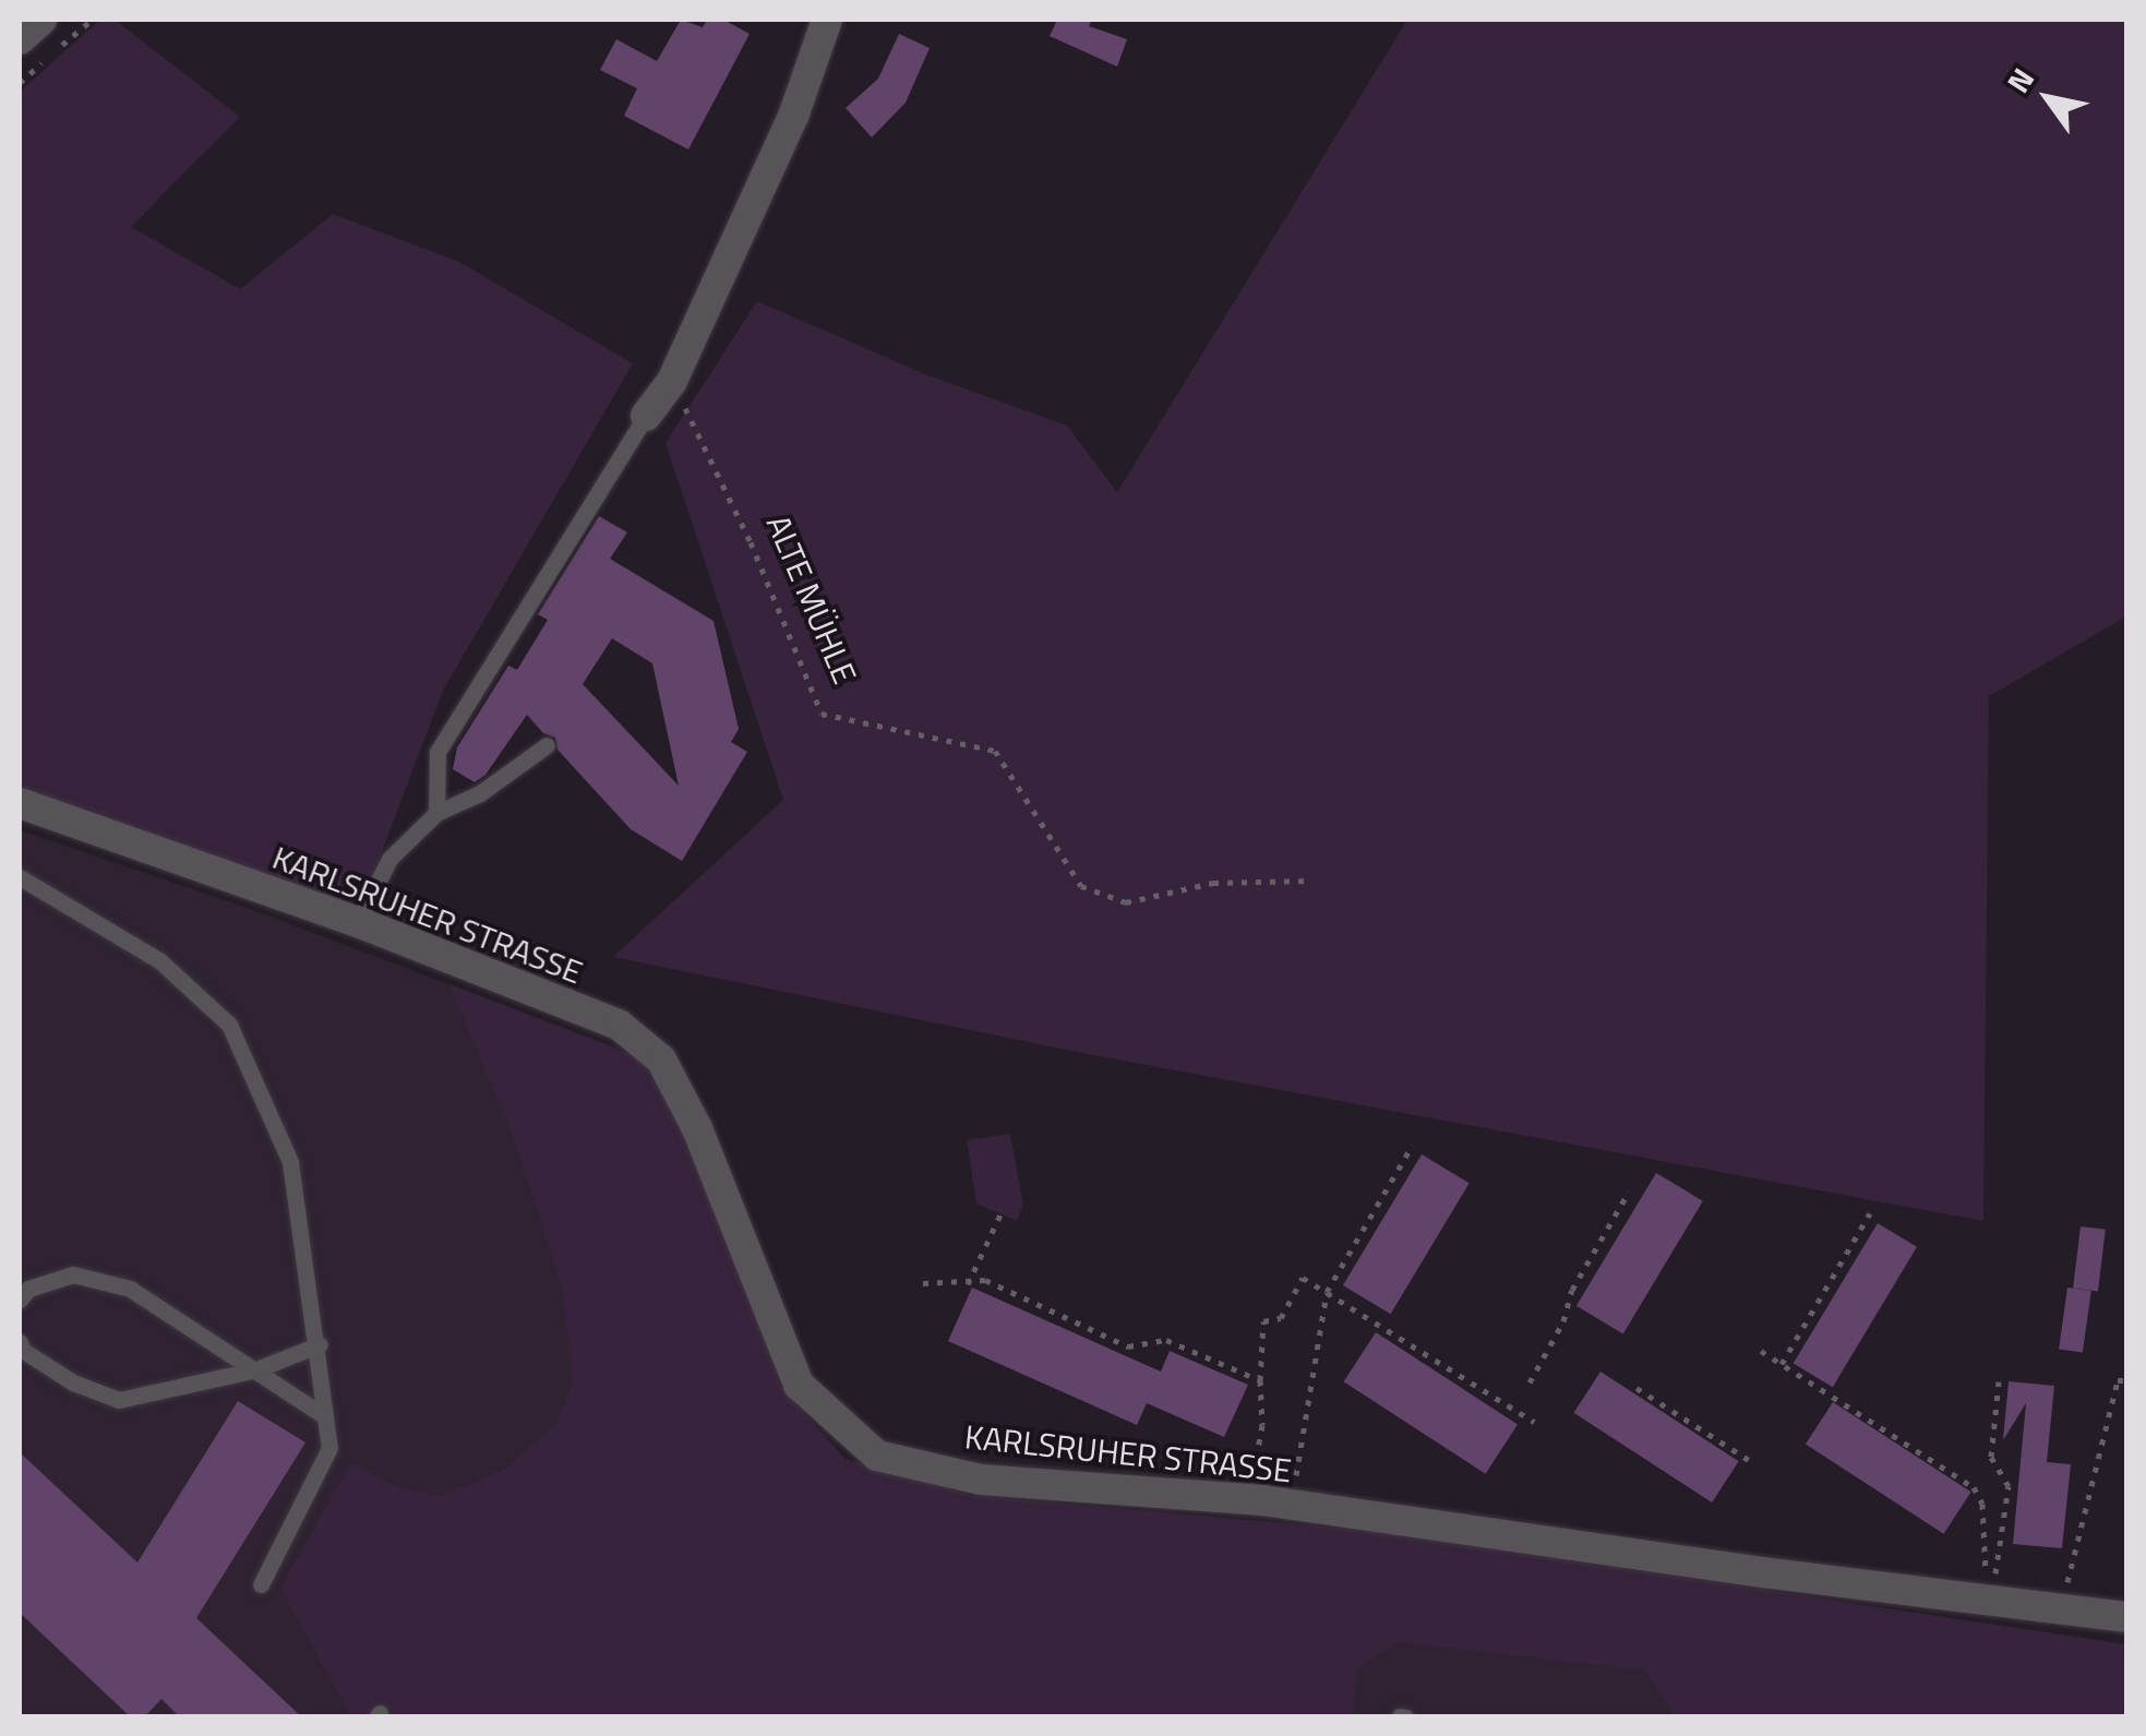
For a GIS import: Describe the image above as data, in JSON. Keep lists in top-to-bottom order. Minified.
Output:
{"streets":{"street":["KARLSRUHER STRASSE"],"path":["ALTE MÜHLE"]},"north":"top left"}
